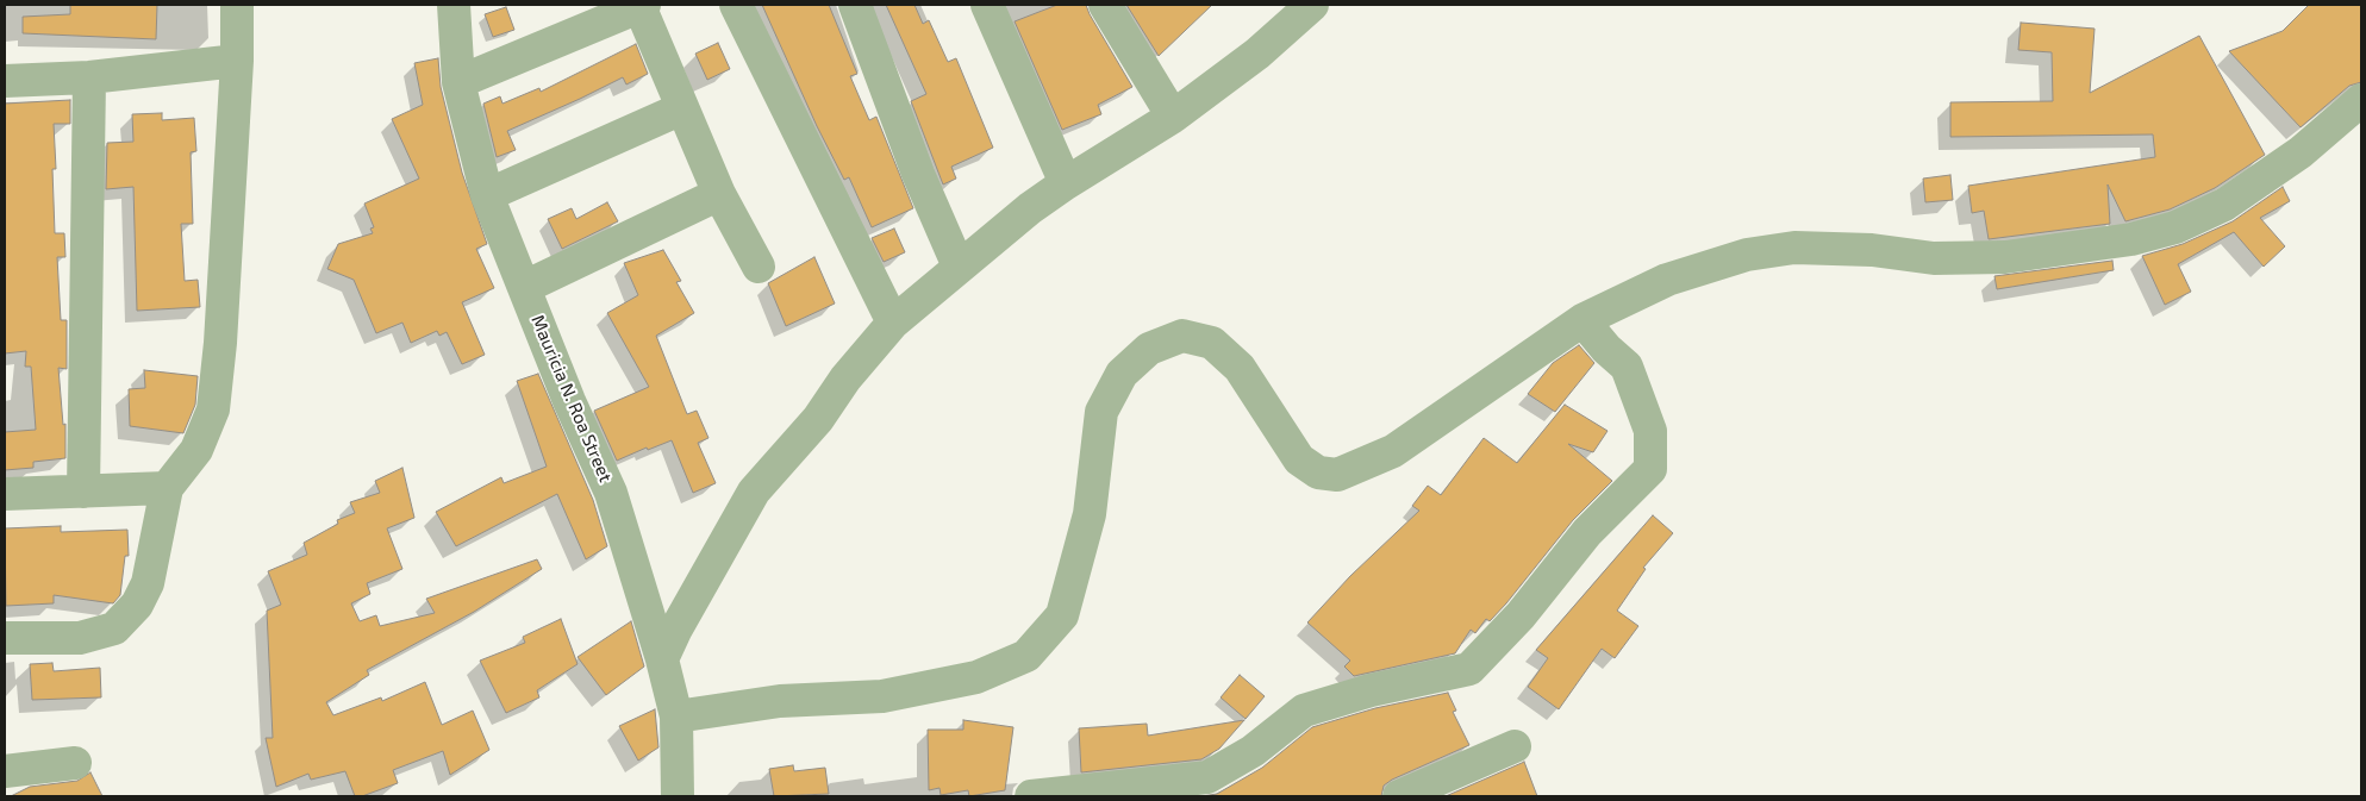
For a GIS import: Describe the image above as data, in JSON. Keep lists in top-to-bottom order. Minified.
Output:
{"streets":{"street":["Mauricia N. Roa Street"]}}
